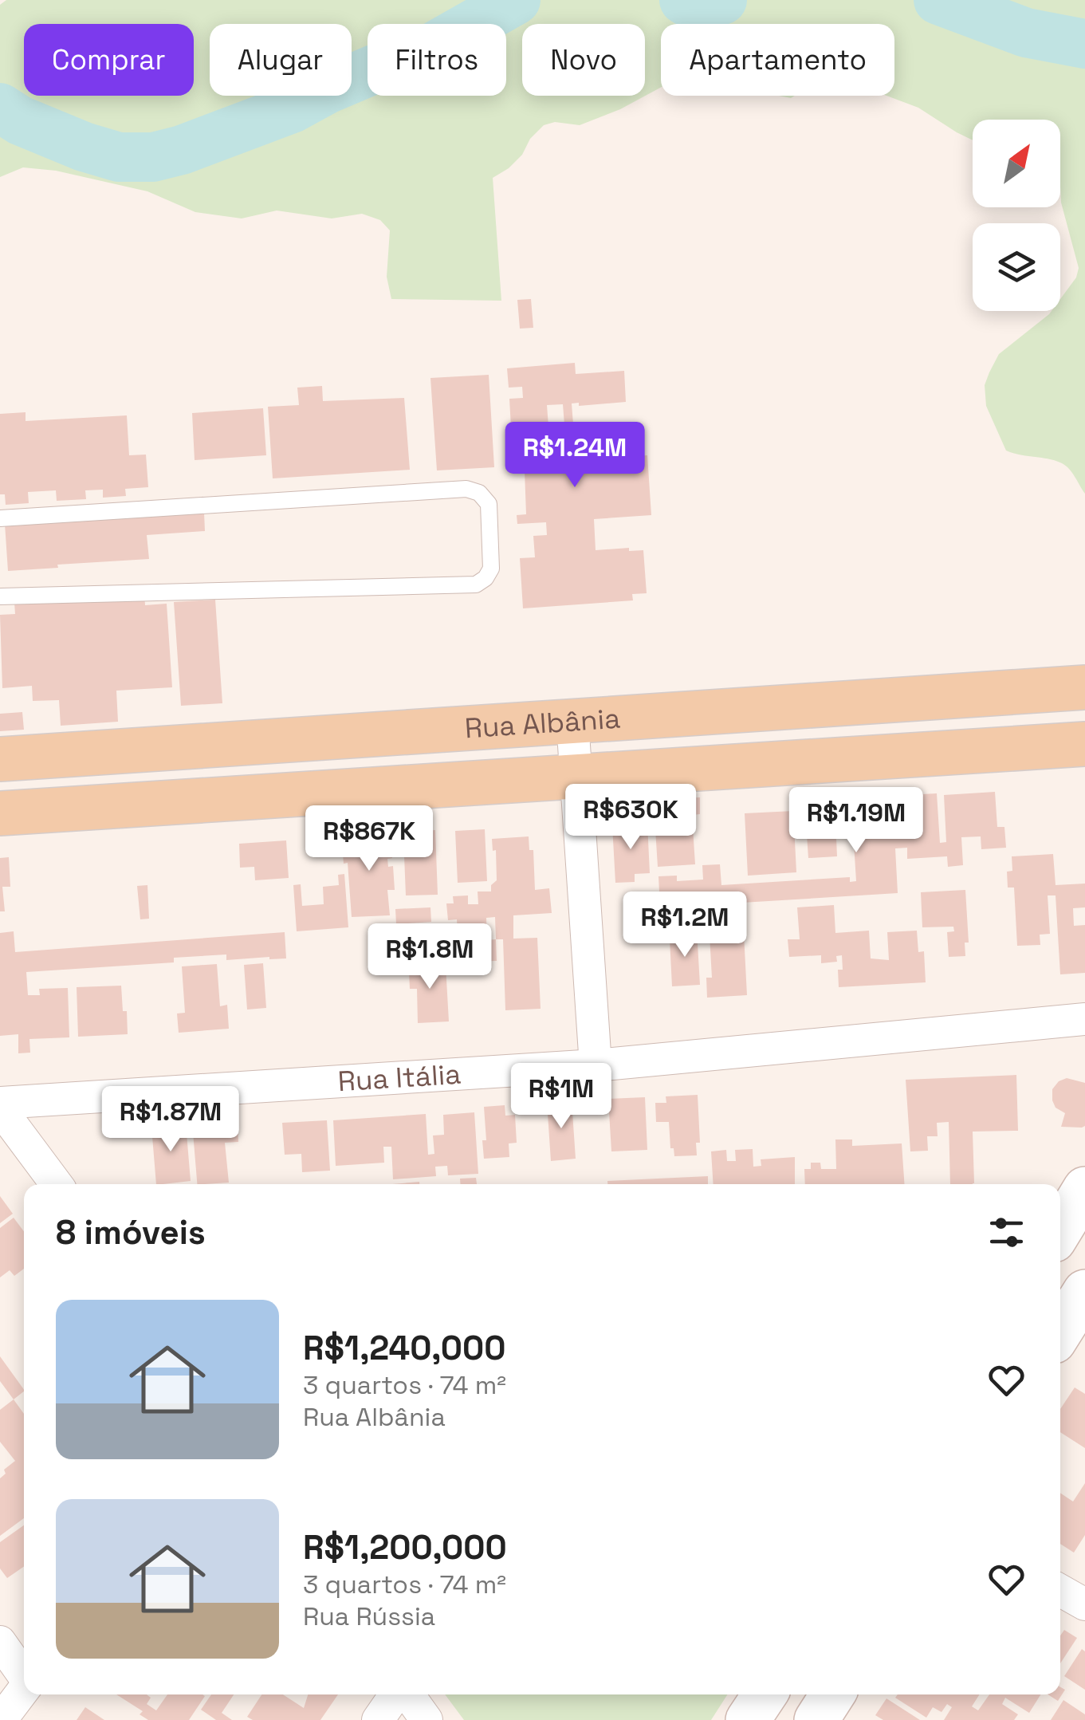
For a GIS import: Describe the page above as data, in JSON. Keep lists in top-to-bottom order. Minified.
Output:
{"streets":{"main road":["Rua Albânia"],"street":["Rua Itália"]},"north":"top right","page":{"chip":["Comprar","Alugar","Filtros","Novo","Apartamento"],"price":["R$1.24M","R$630K","R$1.19M","R$867K","R$1.2M","R$1.8M","R$1M","R$1.87M"],"heading":"8 imóveis","list":[{"name":"R$1,240,000","note":"3 quartos · 74 m² · Rua Albânia"},{"name":"R$1,200,000","note":"3 quartos · 74 m² · Rua Rússia"}]}}
